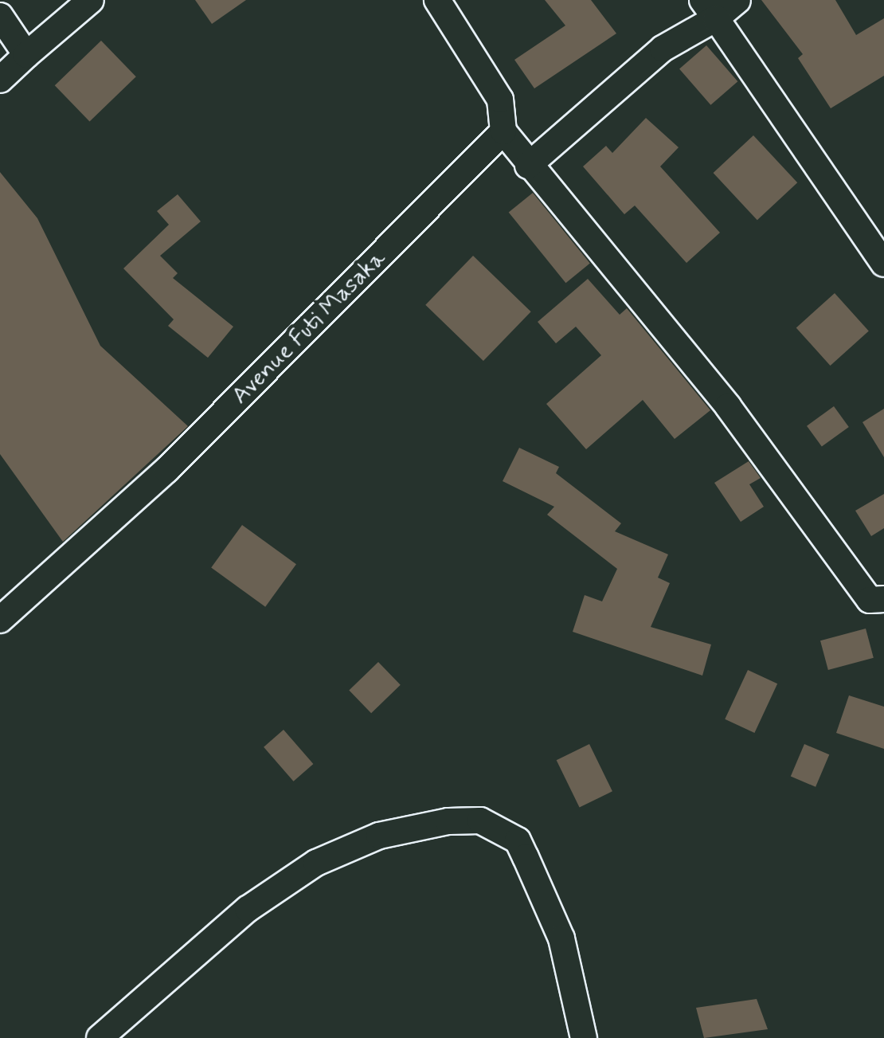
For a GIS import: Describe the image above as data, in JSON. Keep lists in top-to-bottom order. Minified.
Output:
{"streets":{"street":["Avenue Futi Masaka"]}}
